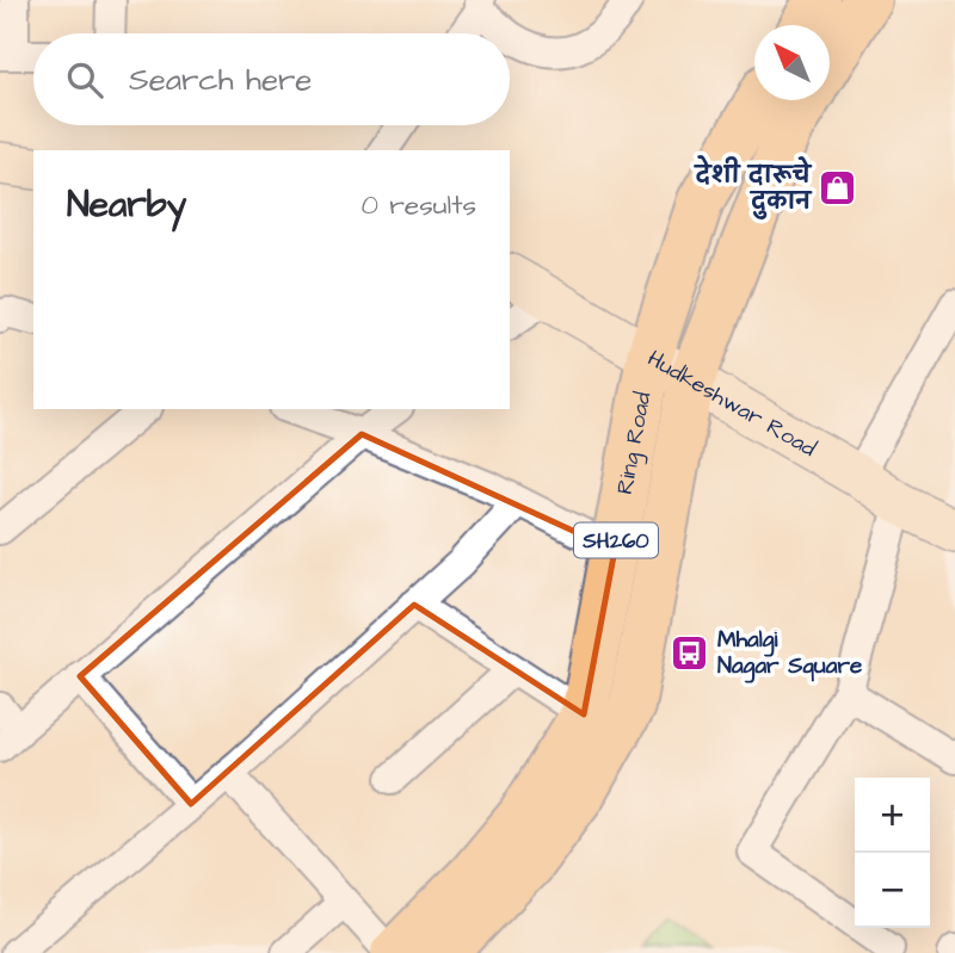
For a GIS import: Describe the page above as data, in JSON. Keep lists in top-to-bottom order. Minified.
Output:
{"streets":{"highway":["Ring Road","SH260"],"main road":["Hudkeshwar Road"]},"crossings":[["Hudkeshwar Road","Ring Road"]],"places":{"shop":["देशी दारूचे दुकान"],"bus stop":["Mhalgi Nagar Square"]},"north":"top left","page":{"search":"Search here","heading":["Nearby","0 results"],"map_buttons":["+","−"]}}
